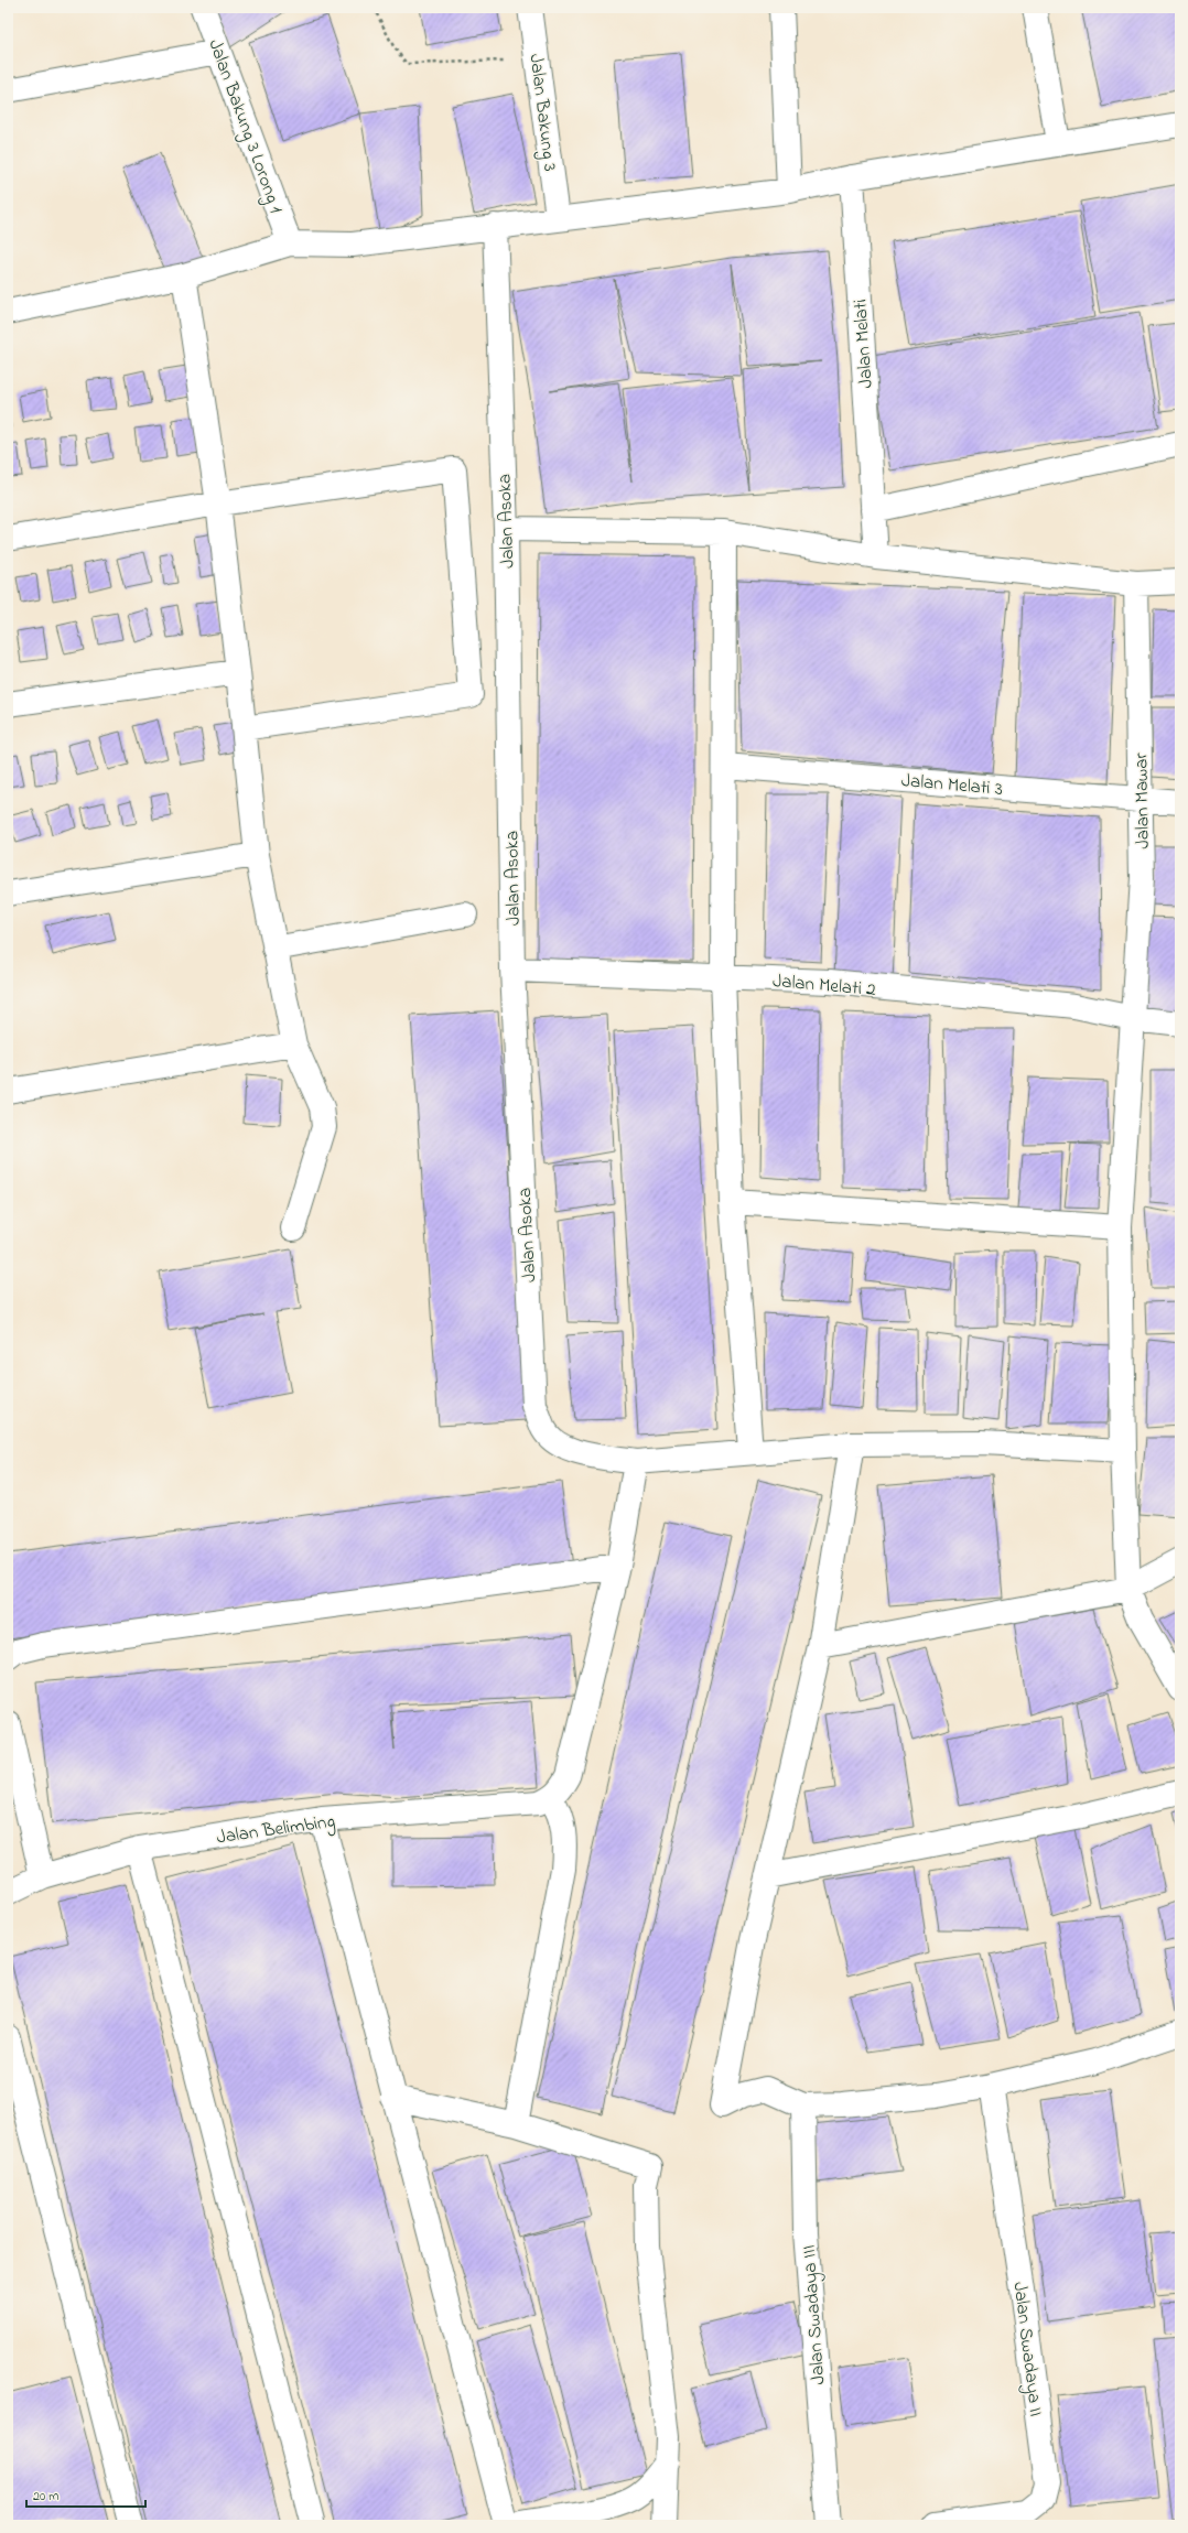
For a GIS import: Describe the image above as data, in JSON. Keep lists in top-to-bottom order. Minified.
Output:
{"streets":{"street":["Jalan Bakung 3","Jalan Bakung 3 Lorong 1","Jalan Melati","Jalan Asoka","Jalan Melati 3","Jalan Mawar","Jalan Melati 2","Jalan Belimbing","Jalan Swadaya III","Jalan Swadaya II"]},"crossings":[["Jalan Asoka","Jalan Mawar"],["Jalan Asoka","Jalan Melati 2"],["Jalan Melati 3","Jalan Mawar"],["Jalan Mawar","Jalan Melati 2"]],"scale_bar":"20 m"}
